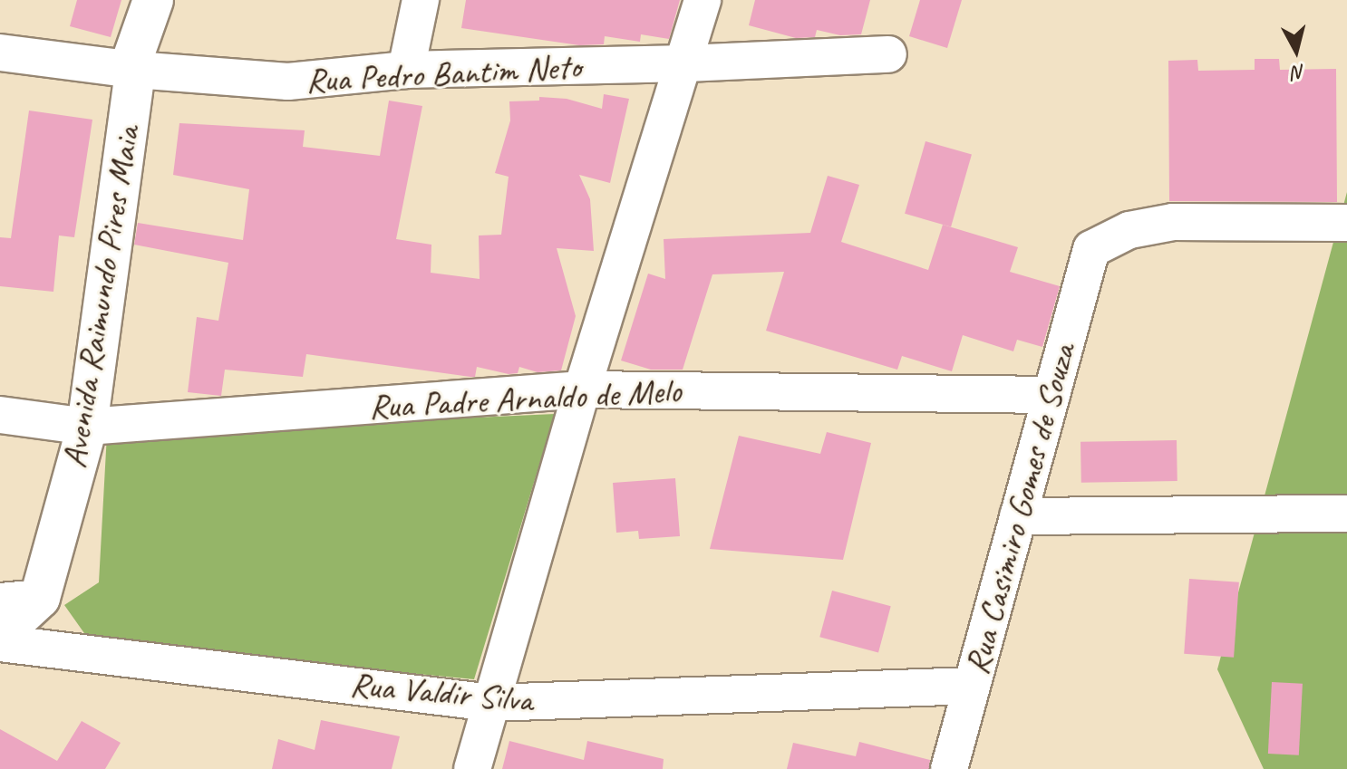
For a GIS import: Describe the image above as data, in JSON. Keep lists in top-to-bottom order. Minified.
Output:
{"streets":{"street":["Rua Pedro Bantim Neto","Avenida Raimundo Pires Maia","Rua Padre Arnaldo de Melo","Rua Casimiro Gomes de Souza","Rua Valdir Silva"]},"crossings":[["Rua Pedro Bantim Neto","Avenida Raimundo Pires Maia"],["Avenida Raimundo Pires Maia","Rua Padre Arnaldo de Melo"],["Rua Padre Arnaldo de Melo","Rua Casimiro Gomes de Souza"],["Rua Casimiro Gomes de Souza","Rua Valdir Silva"]],"north":"bottom"}
